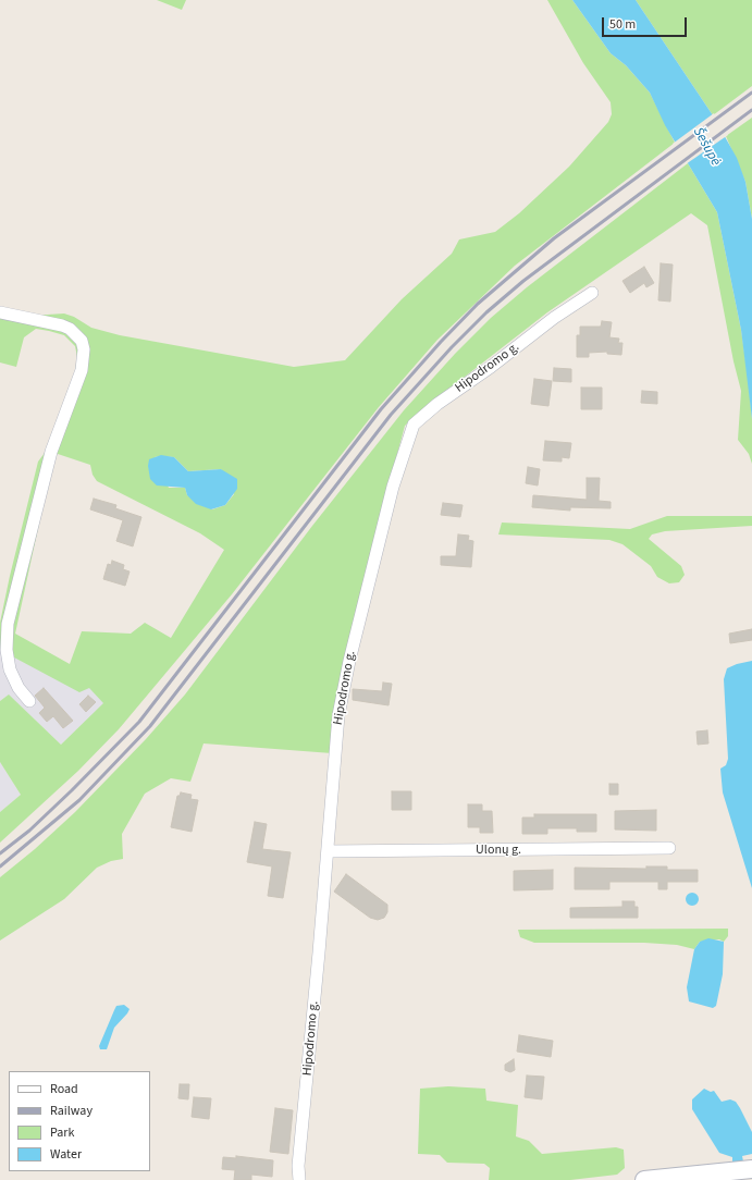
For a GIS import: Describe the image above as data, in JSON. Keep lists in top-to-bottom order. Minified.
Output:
{"streets":{"street":["Hipodromo g.","Ulonų g."]},"crossings":[["Hipodromo g.","Ulonų g."]],"water":["Šešupė"],"legend":["Road","Railway","Park","Water"],"scale_bar":"50 m"}
